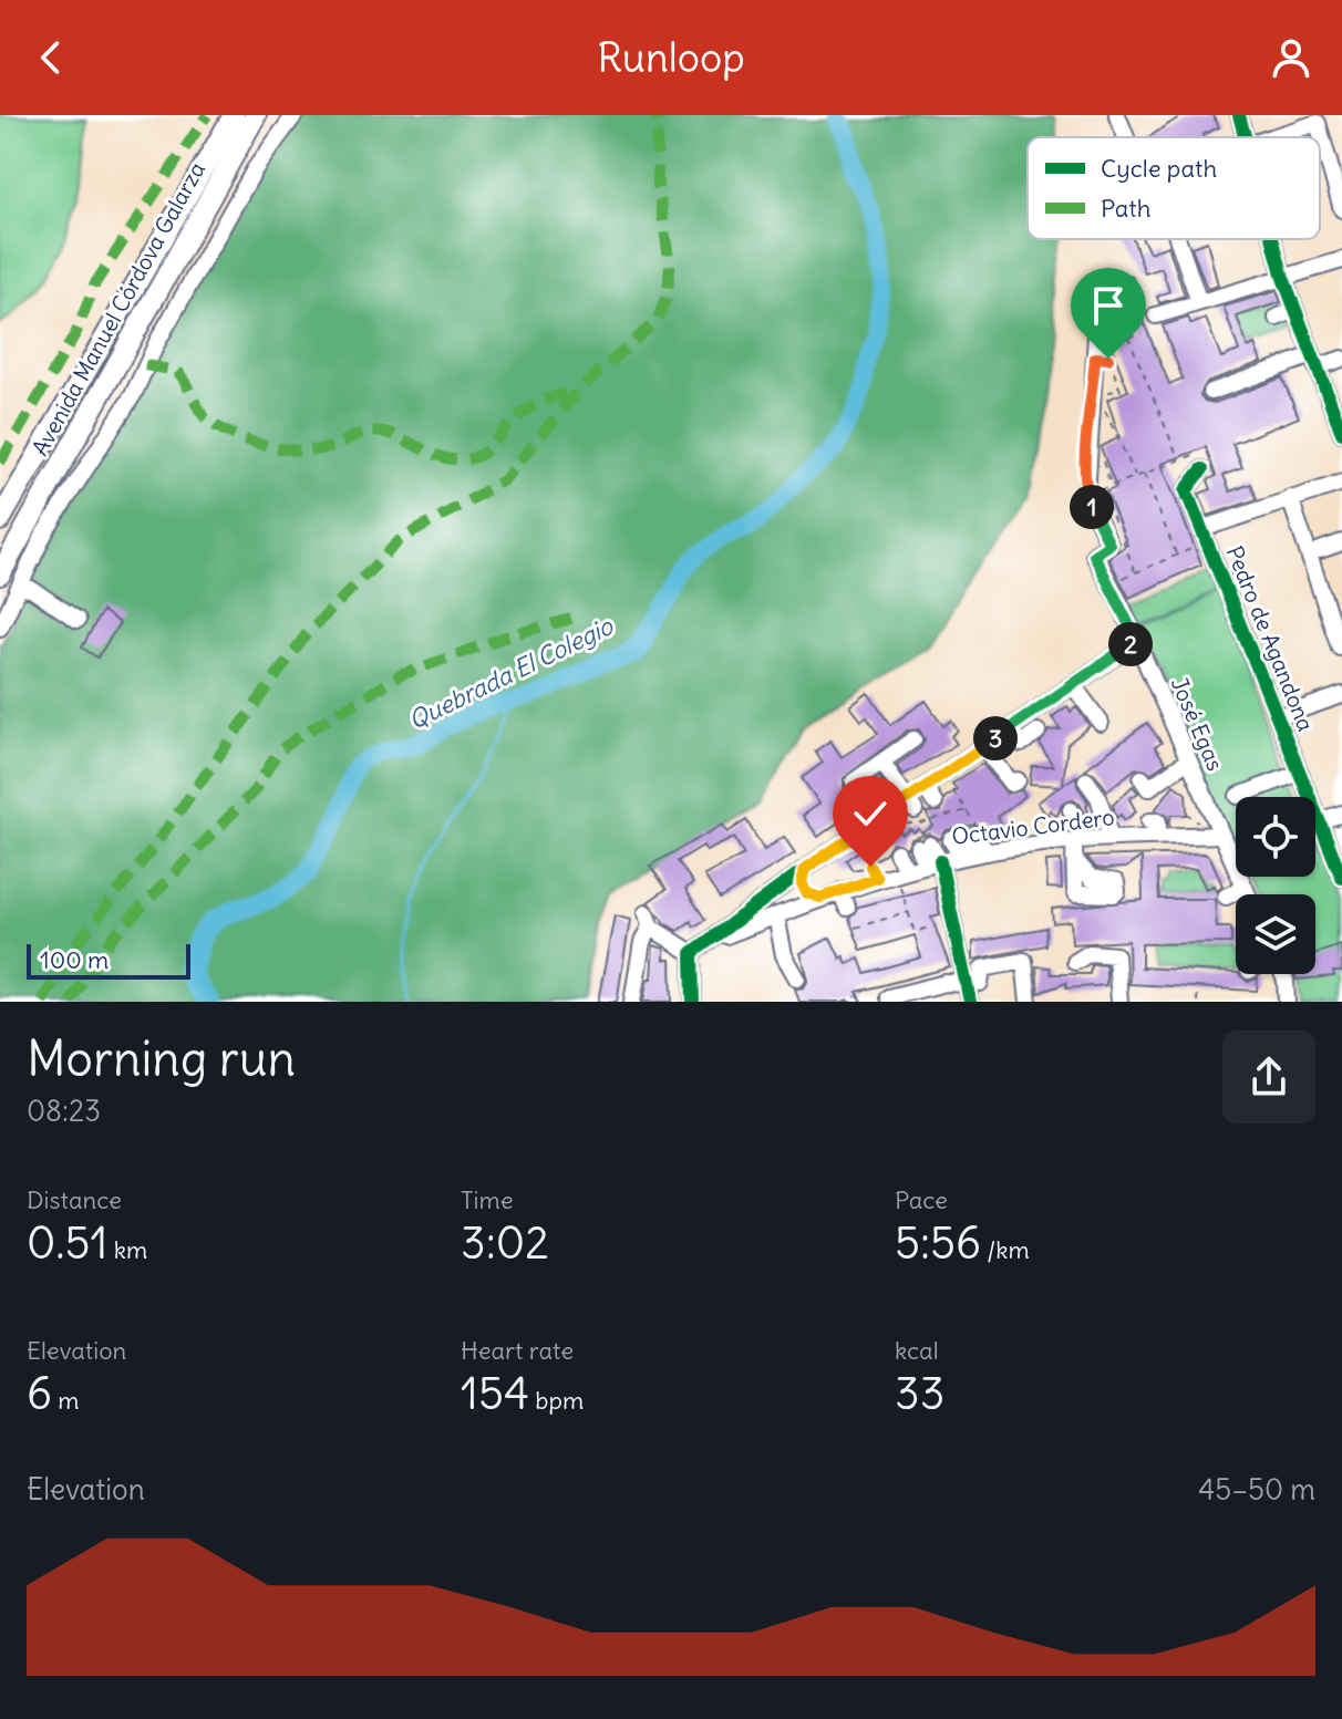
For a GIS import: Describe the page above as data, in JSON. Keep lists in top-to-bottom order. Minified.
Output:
{"streets":{"main road":["Avenida Manuel Córdova Galarza"],"street":["Pedro de Agandona","José Egas","Octavio Cordero"]},"crossings":[["José Egas","Octavio Cordero"]],"water":["Quebrada El Colegio"],"legend":["Cycle path","Path"],"scale_bar":"100 m","page":{"header":"Runloop","pins":["1","2","3"],"scale":"100 m","heading":["Morning run","08:23"],"stats":[["Distance","0.51 km"],["Time","3:02"],["Pace","5:56 /km"],["Elevation","6 m"],["Heart rate","154 bpm"],["kcal","33"]],"chart":["Elevation","45–50 m"]}}
